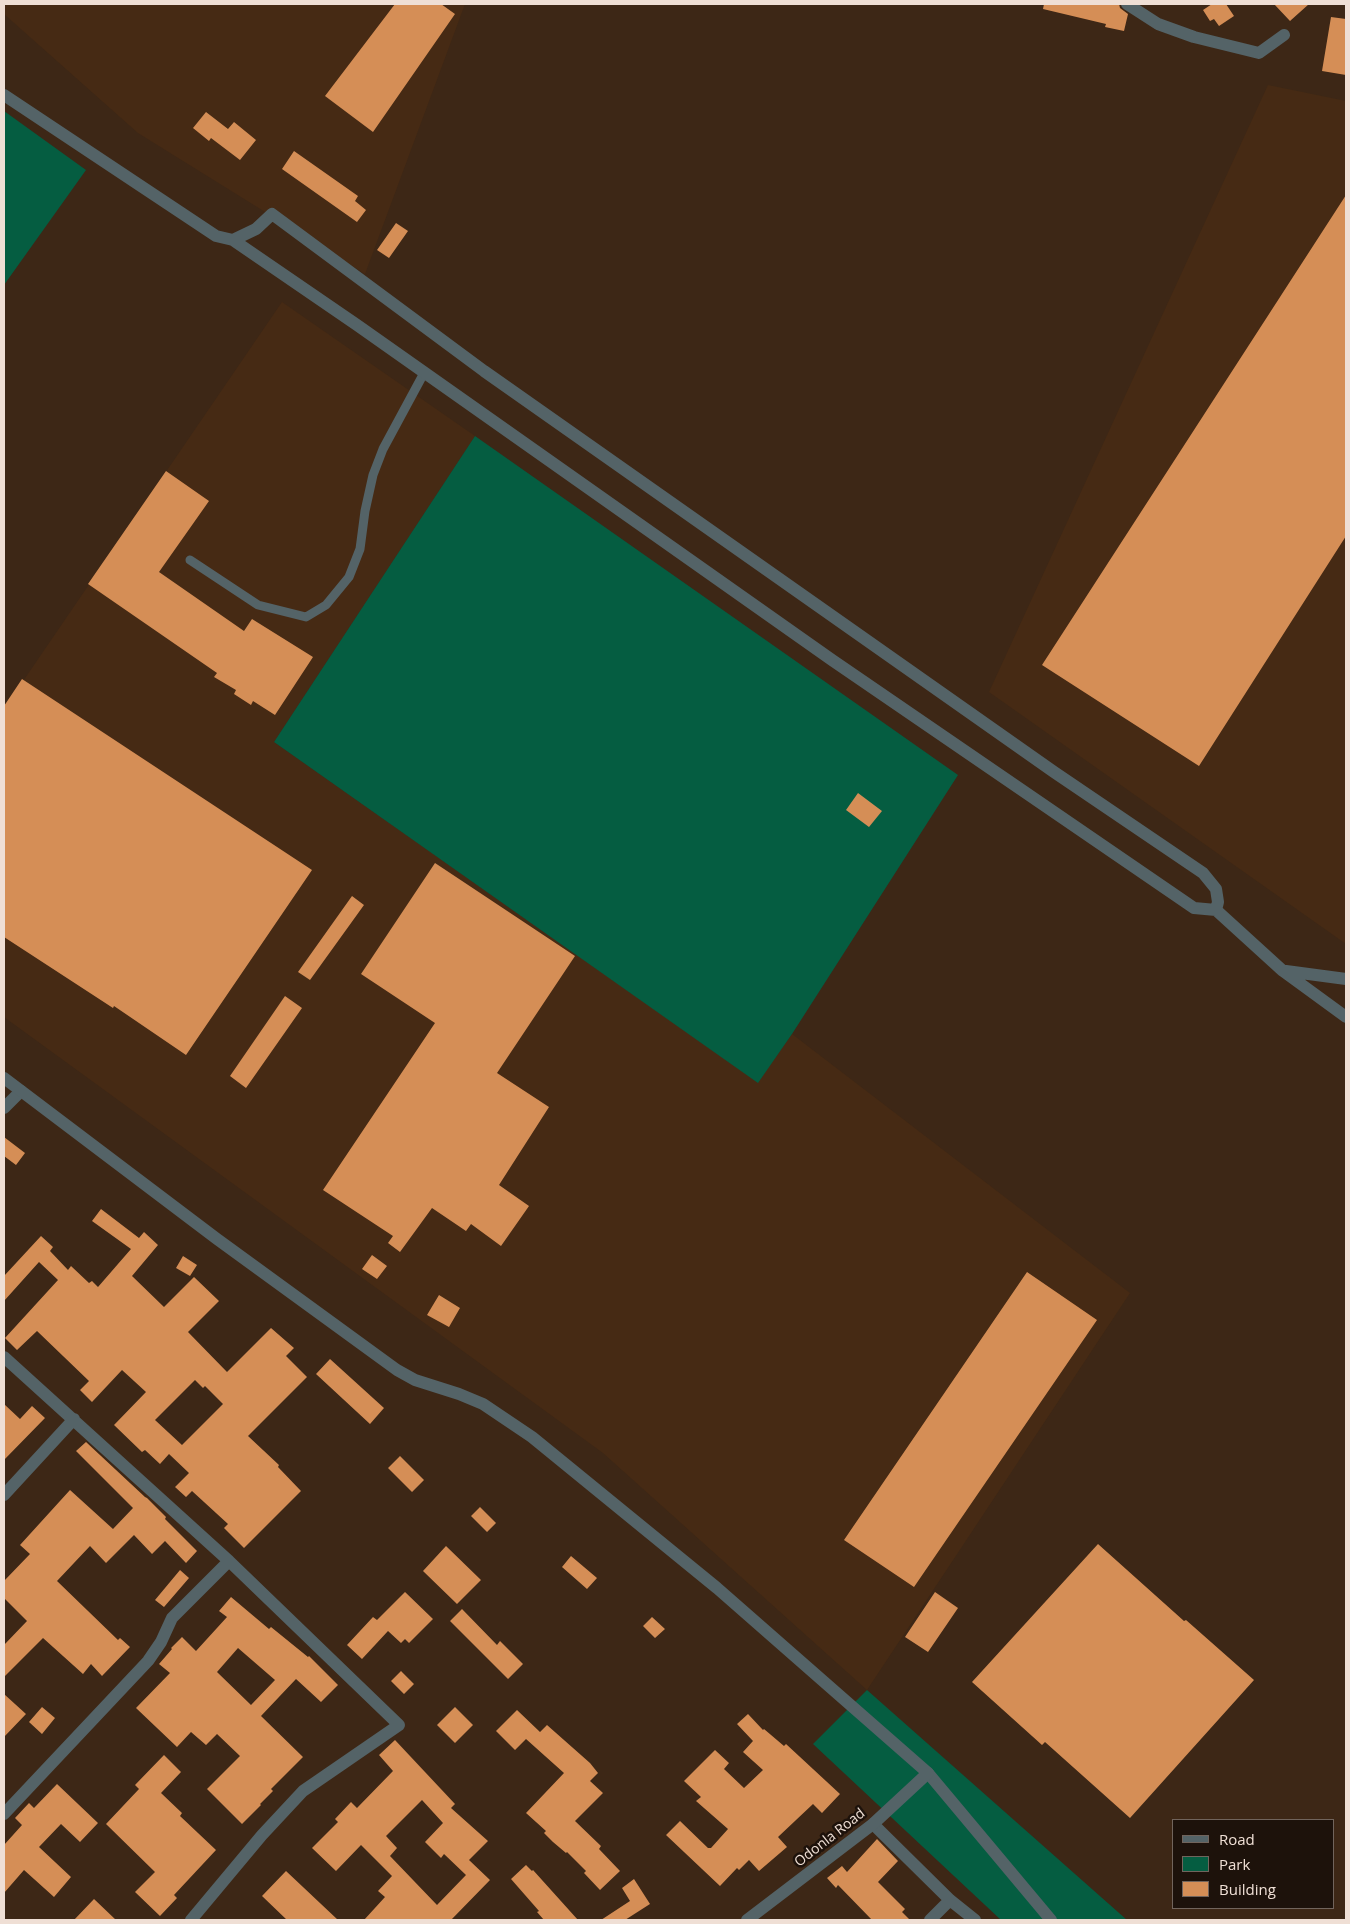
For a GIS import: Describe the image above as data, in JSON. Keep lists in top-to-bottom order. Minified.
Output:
{"streets":{"street":["Odonla Road"]},"legend":["Road","Park","Building"]}
